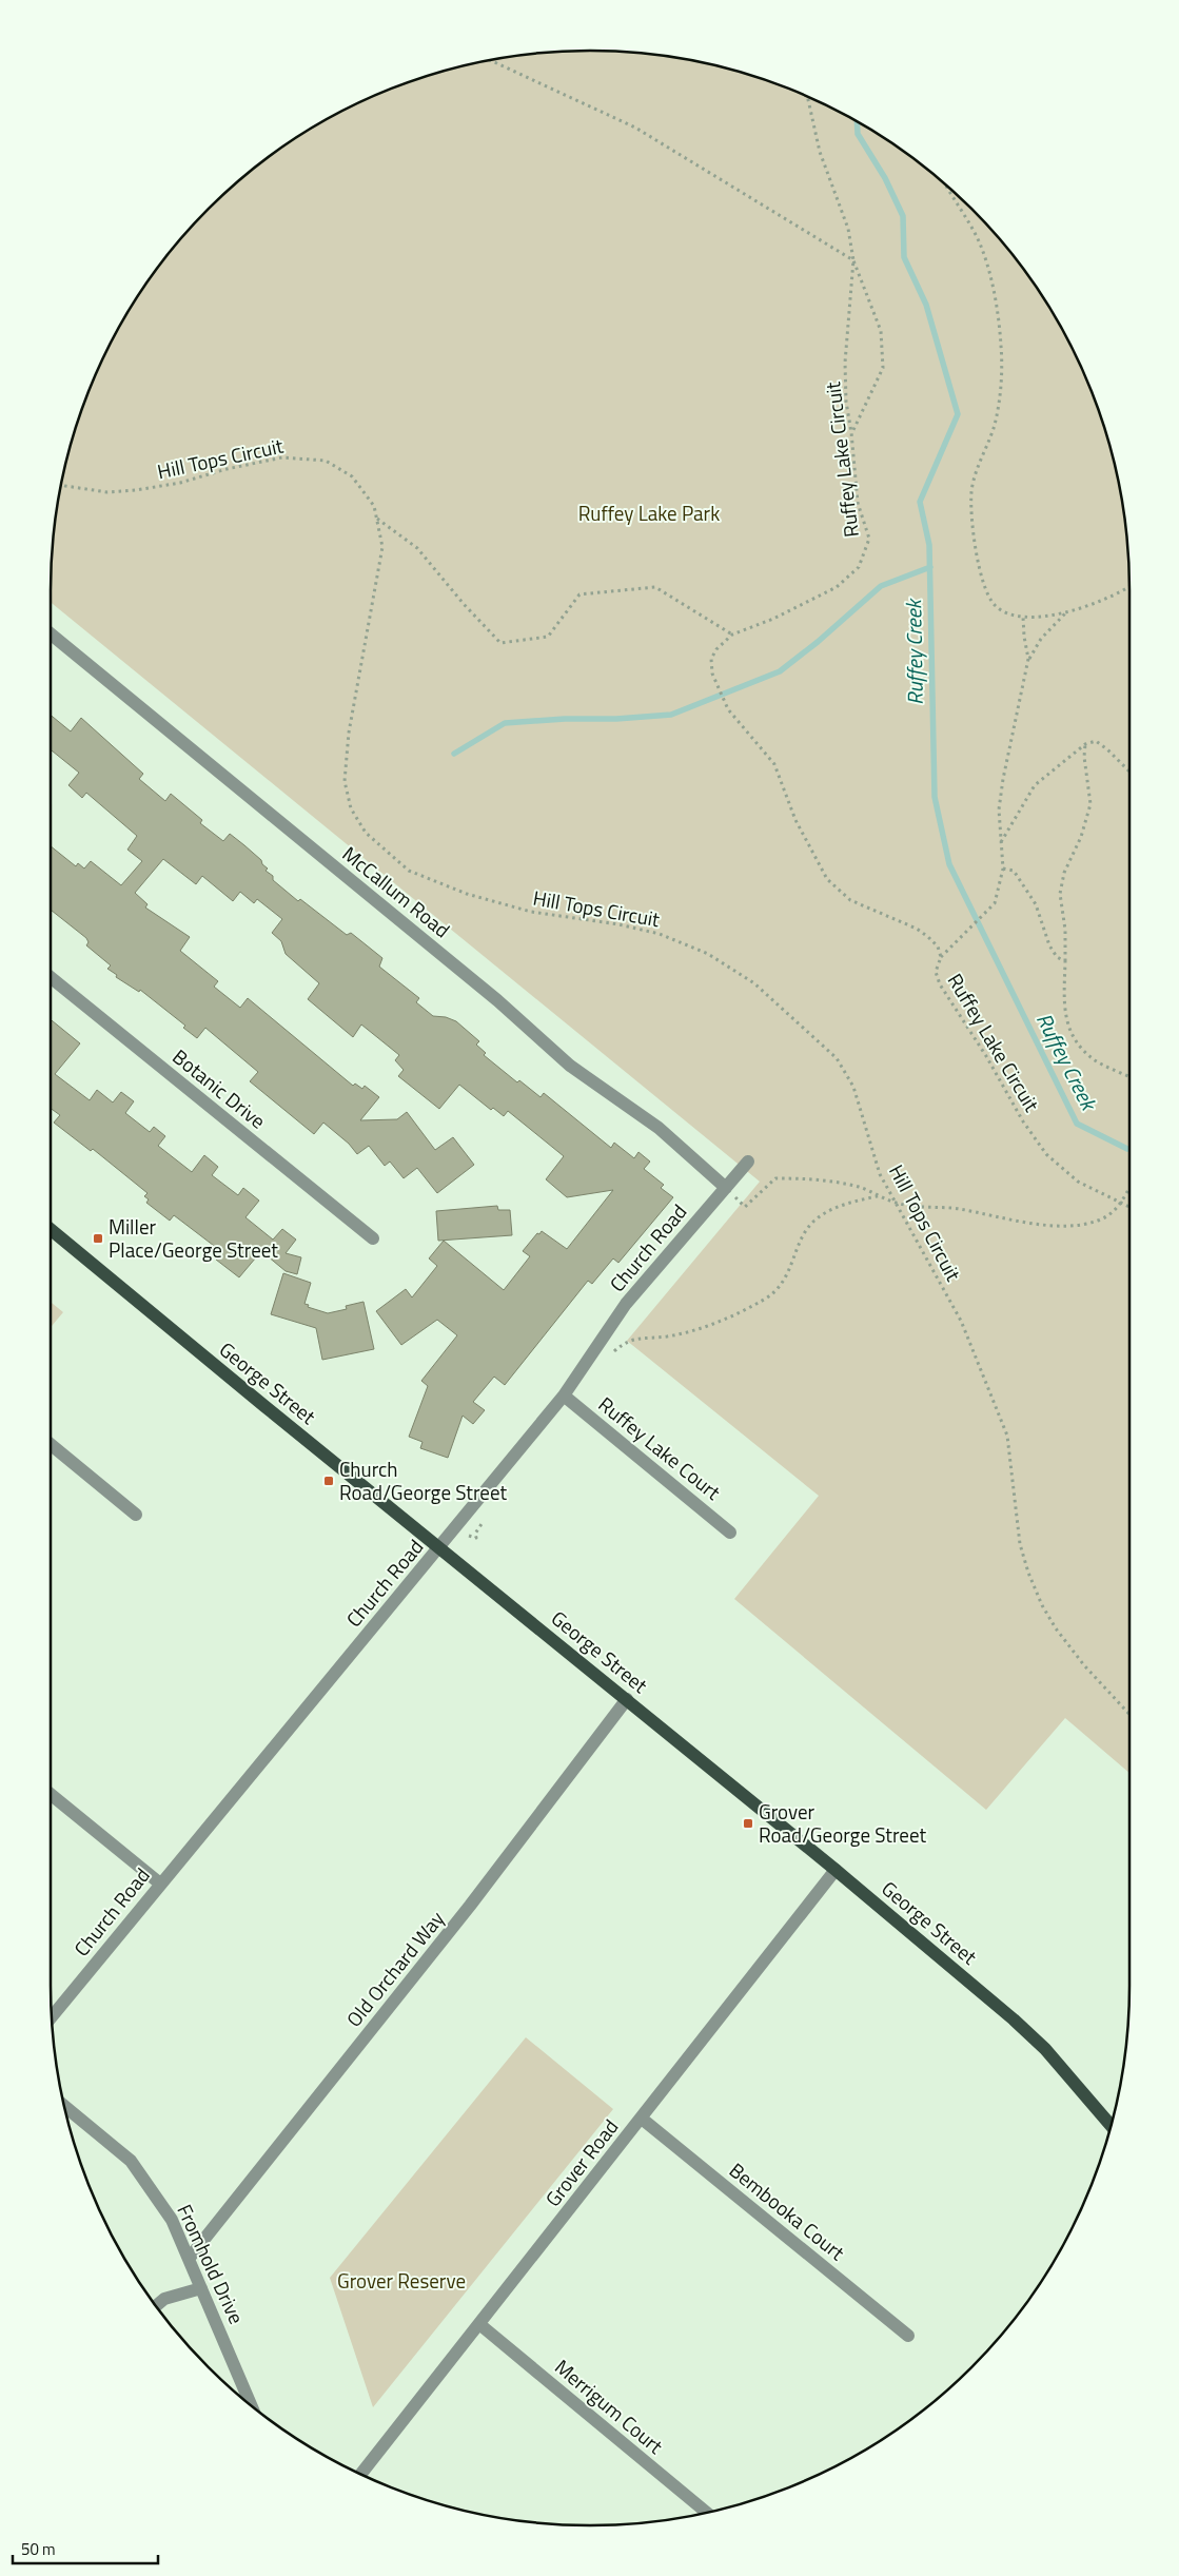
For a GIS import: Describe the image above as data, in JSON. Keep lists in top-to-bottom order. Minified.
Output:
{"streets":{"main road":["George Street"],"street":["McCallum Road","Botanic Drive","Church Road","Ruffey Lake Court","Old Orchard Way","Grover Road","Bembooka Court","Fromhold Drive","Merrigum Court"],"path":["Hill Tops Circuit","Ruffey Lake Circuit"]},"crossings":[["McCallum Road","Church Road"],["Church Road","George Street"],["Church Road","Ruffey Lake Court"],["George Street","Old Orchard Way"],["George Street","Grover Road"],["Old Orchard Way","Fromhold Drive"],["Grover Road","Bembooka Court"],["Grover Road","Merrigum Court"]],"water":["Ruffey Creek"],"parks":["Ruffey Lake Park","Grover Reserve"],"places":{"transit":["Miller Place/George Street","Church Road/George Street","Grover Road/George Street"]},"scale_bar":"50 m"}
